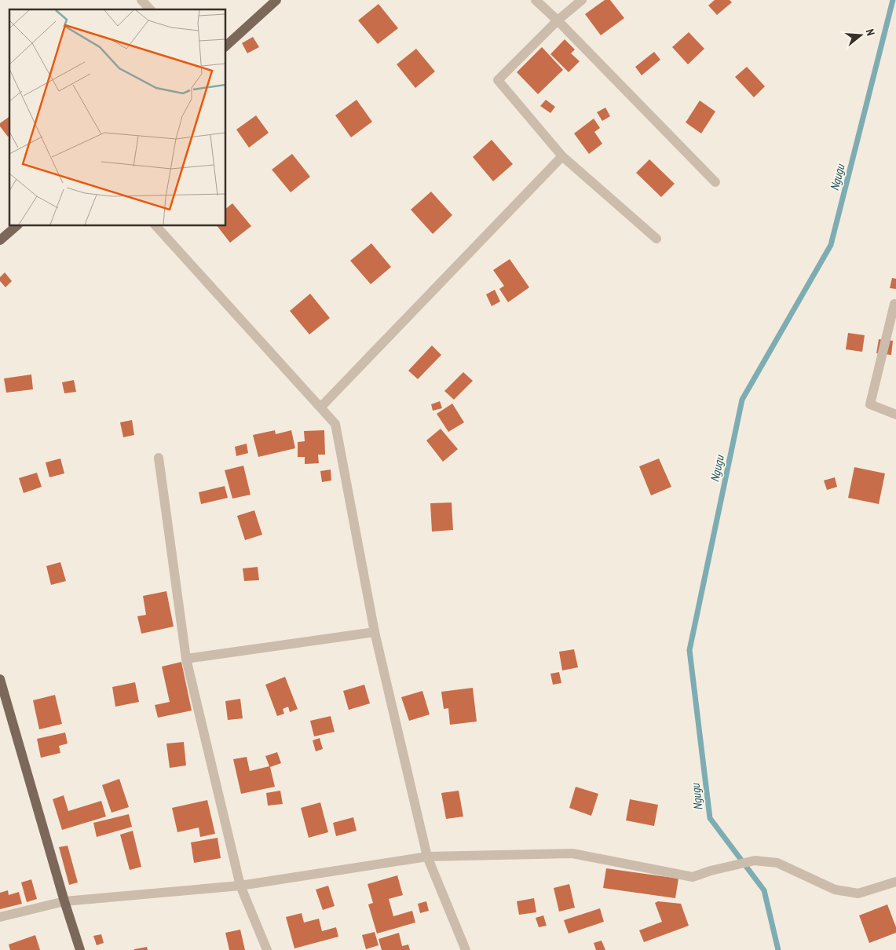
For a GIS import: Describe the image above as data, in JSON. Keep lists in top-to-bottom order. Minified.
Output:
{"water":["Ngugu"],"north":"right"}
